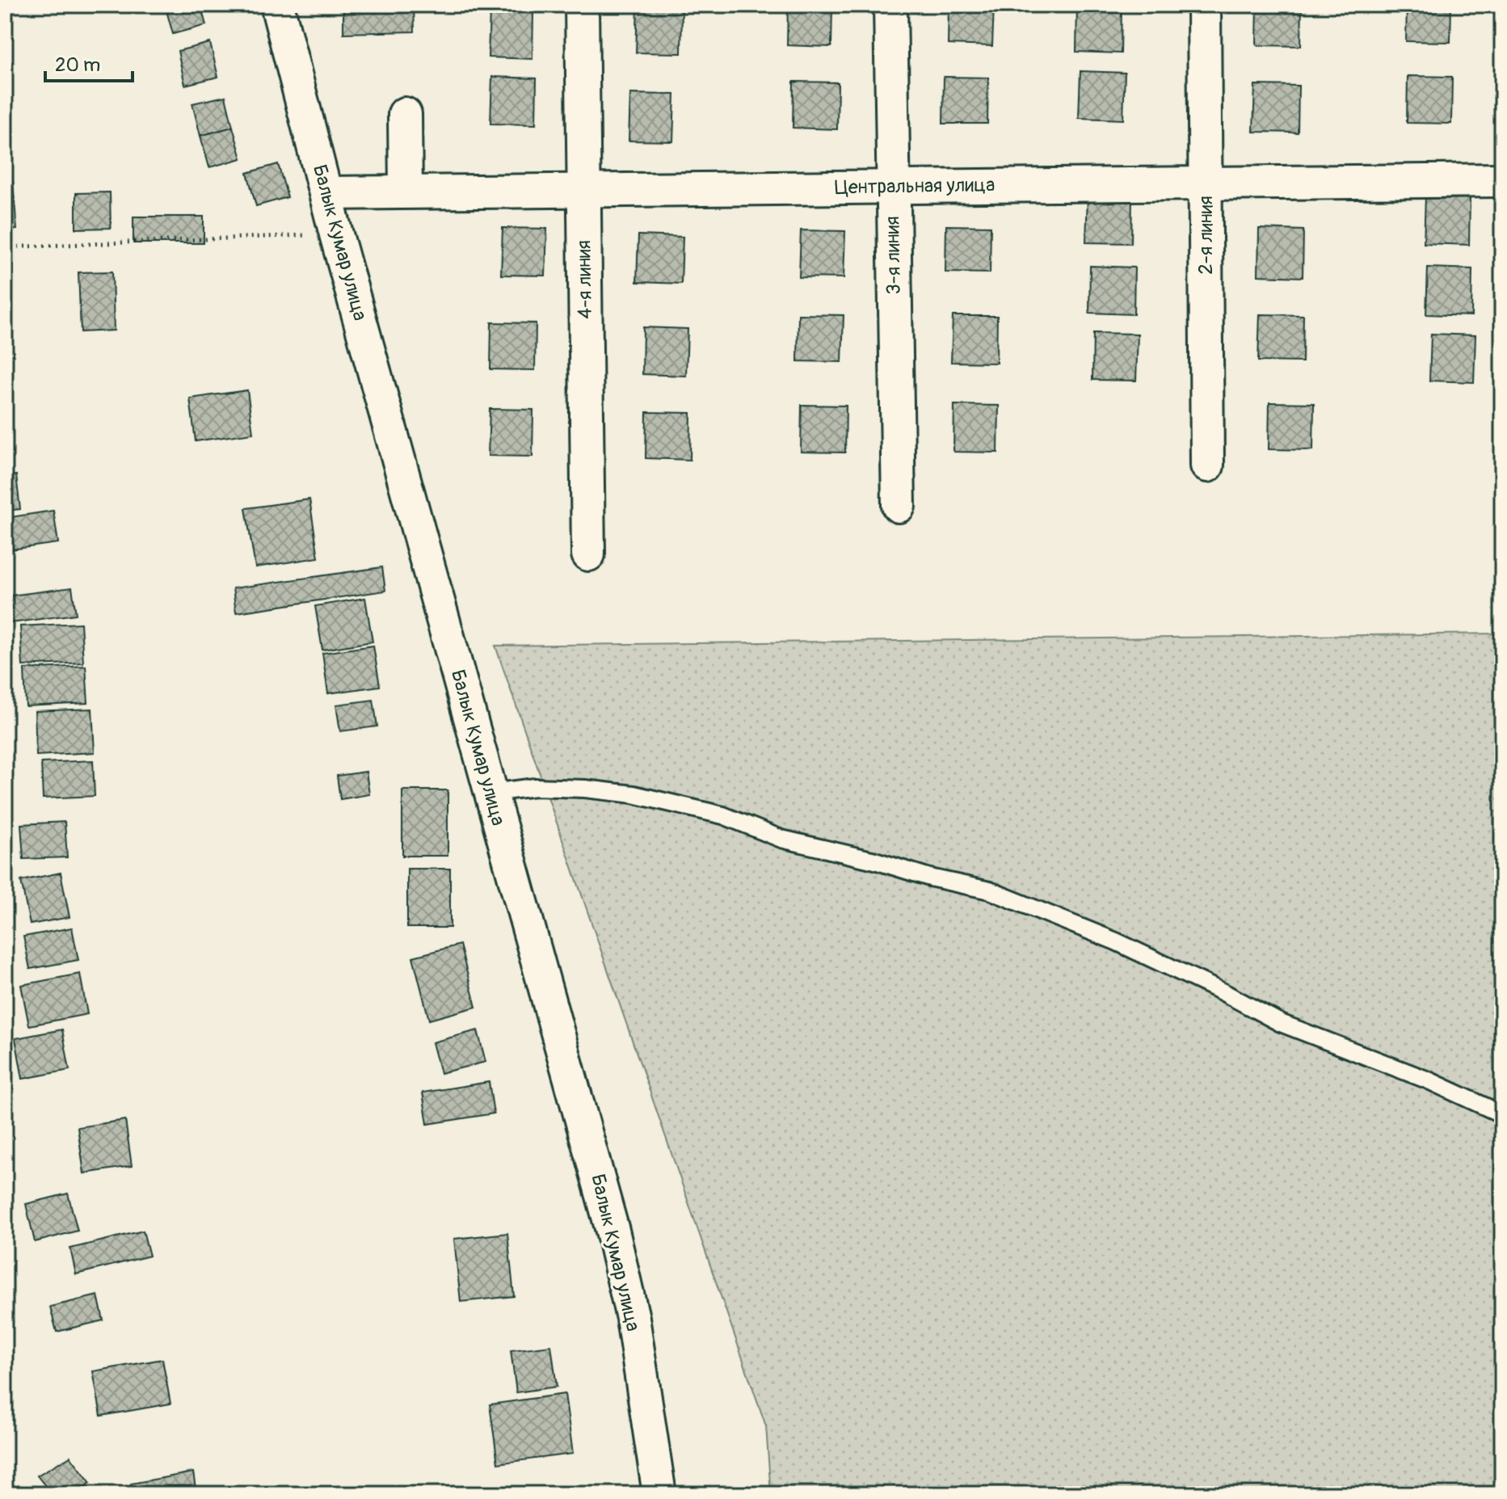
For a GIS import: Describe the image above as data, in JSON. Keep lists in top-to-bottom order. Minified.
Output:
{"streets":{"street":["Центральная улица","2-я линия","Балык Кумар улица","3-я линия","4-я линия"]},"crossings":[["Центральная улица","2-я линия"],["Центральная улица","Балык Кумар улица"],["Центральная улица","3-я линия"],["Центральная улица","4-я линия"]],"scale_bar":"20 m"}
